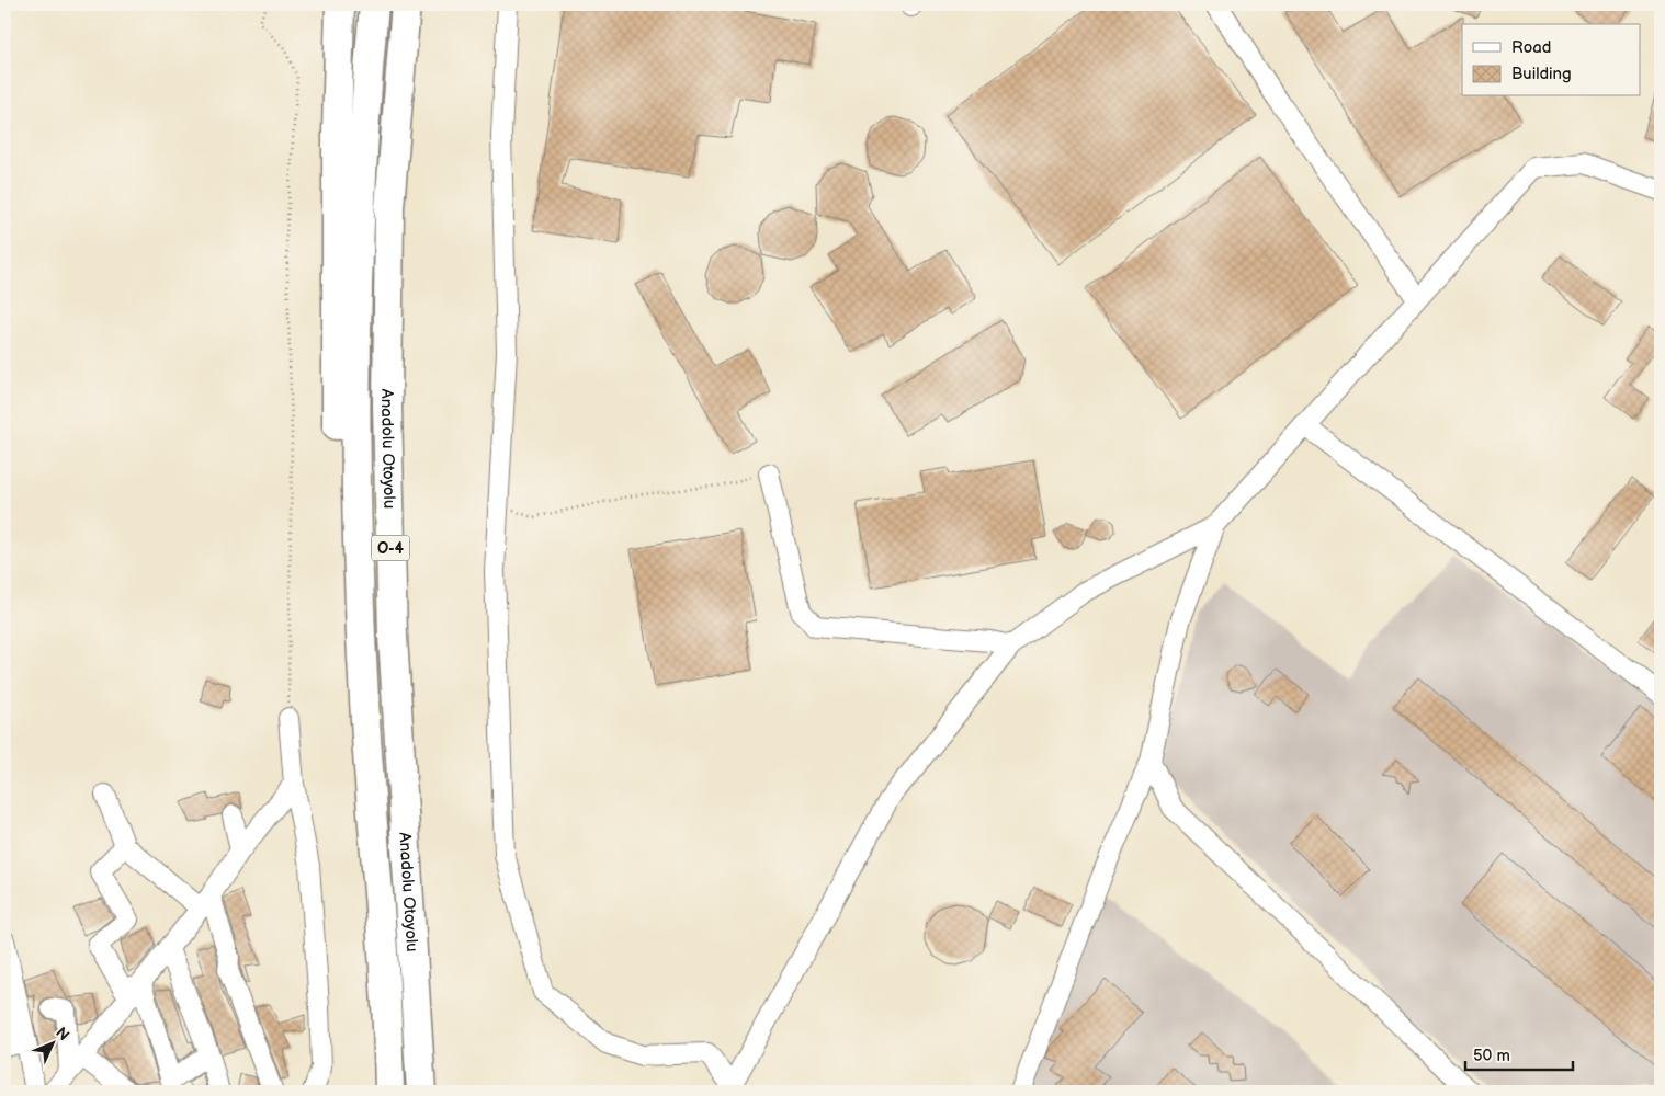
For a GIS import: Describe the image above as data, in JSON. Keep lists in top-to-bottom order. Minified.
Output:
{"streets":{"highway":["Anadolu Otoyolu","O-4"]},"legend":["Road","Building"],"scale_bar":"50 m","north":"top right"}
